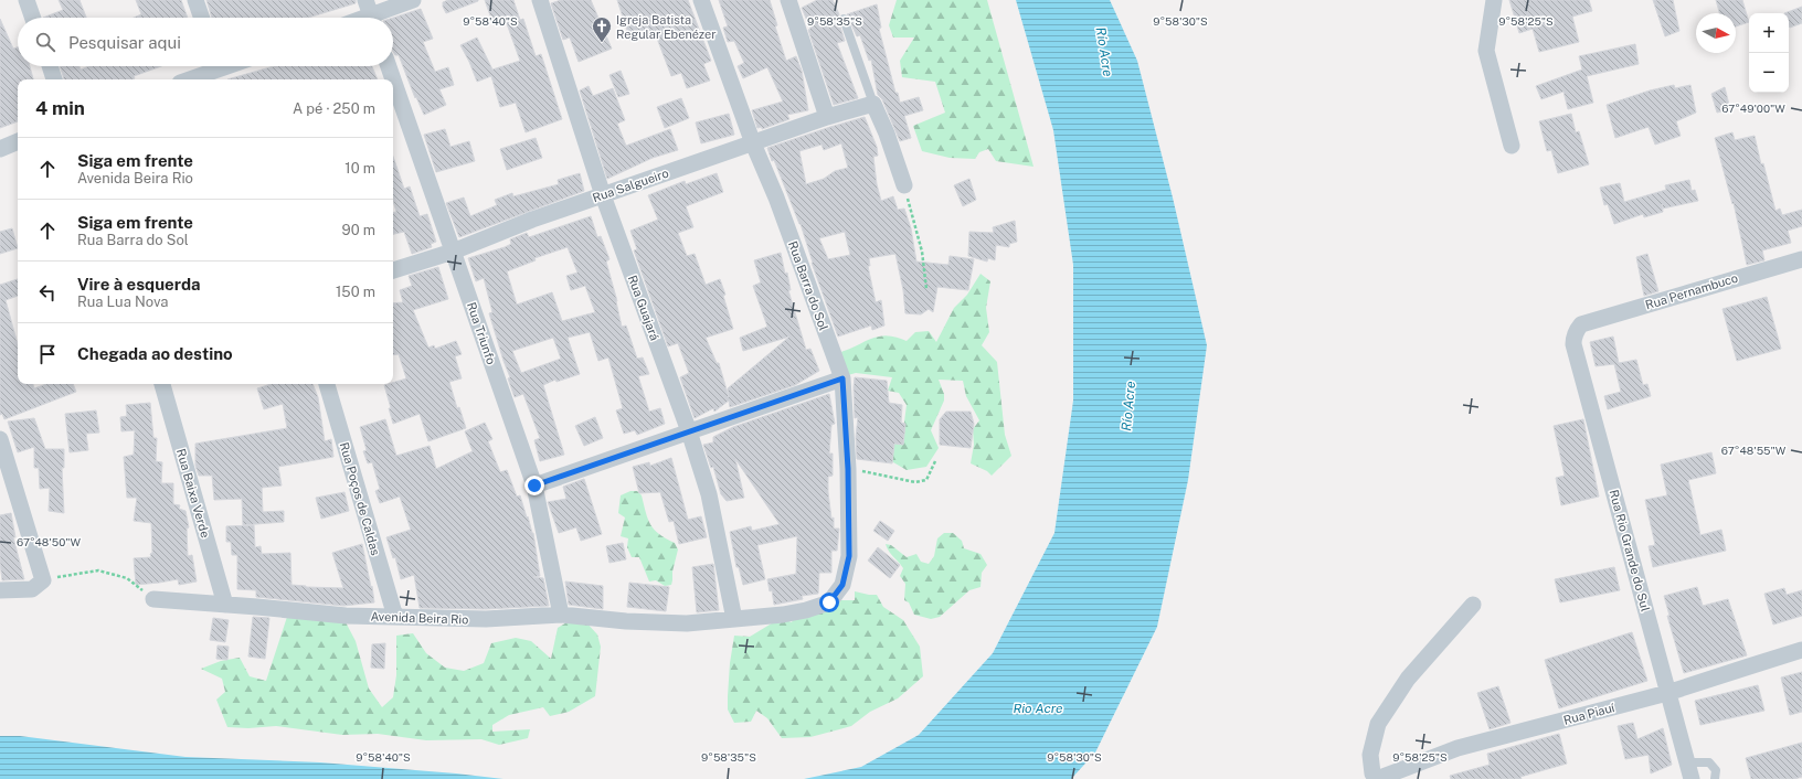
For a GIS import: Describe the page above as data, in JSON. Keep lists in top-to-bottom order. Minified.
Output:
{"streets":{"street":["Rua Salgueiro","Rua Barra do Sol","Rua Pernambuco","Rua Guajará","Rua Triunfo","Rua Baixa Verde","Rua Poços de Caldas","Rua Rio Grande do Sul","Avenida Beira Rio","Rua Piauí"]},"crossings":[["Rua Salgueiro","Rua Barra do Sol"],["Rua Salgueiro","Rua Guajará"],["Rua Salgueiro","Rua Triunfo"],["Rua Barra do Sol","Avenida Beira Rio"],["Rua Pernambuco","Rua Rio Grande do Sul"],["Rua Guajará","Avenida Beira Rio"],["Rua Triunfo","Avenida Beira Rio"],["Rua Baixa Verde","Avenida Beira Rio"],["Rua Poços de Caldas","Avenida Beira Rio"],["Rua Rio Grande do Sul","Rua Piauí"]],"water":["Río Acre","Rio Acre"],"places":{"church":["Igreja Batista Regular Ebenézer"]},"north":"right","page":{"map_buttons":["+","−"],"search":"Pesquisar aqui","heading":["4 min","A pé · 250 m"],"list":[["Siga em frente","Avenida Beira Rio","10 m"],["Siga em frente","Rua Barra do Sol","90 m"],["Vire à esquerda","Rua Lua Nova","150 m"],"Chegada ao destino"]},"coordinates":["9°58'40\"S","9°58'35\"S","9°58'30\"S","9°58'25\"S","67°49'00\"W","67°48'55\"W","67°48'50\"W"]}
